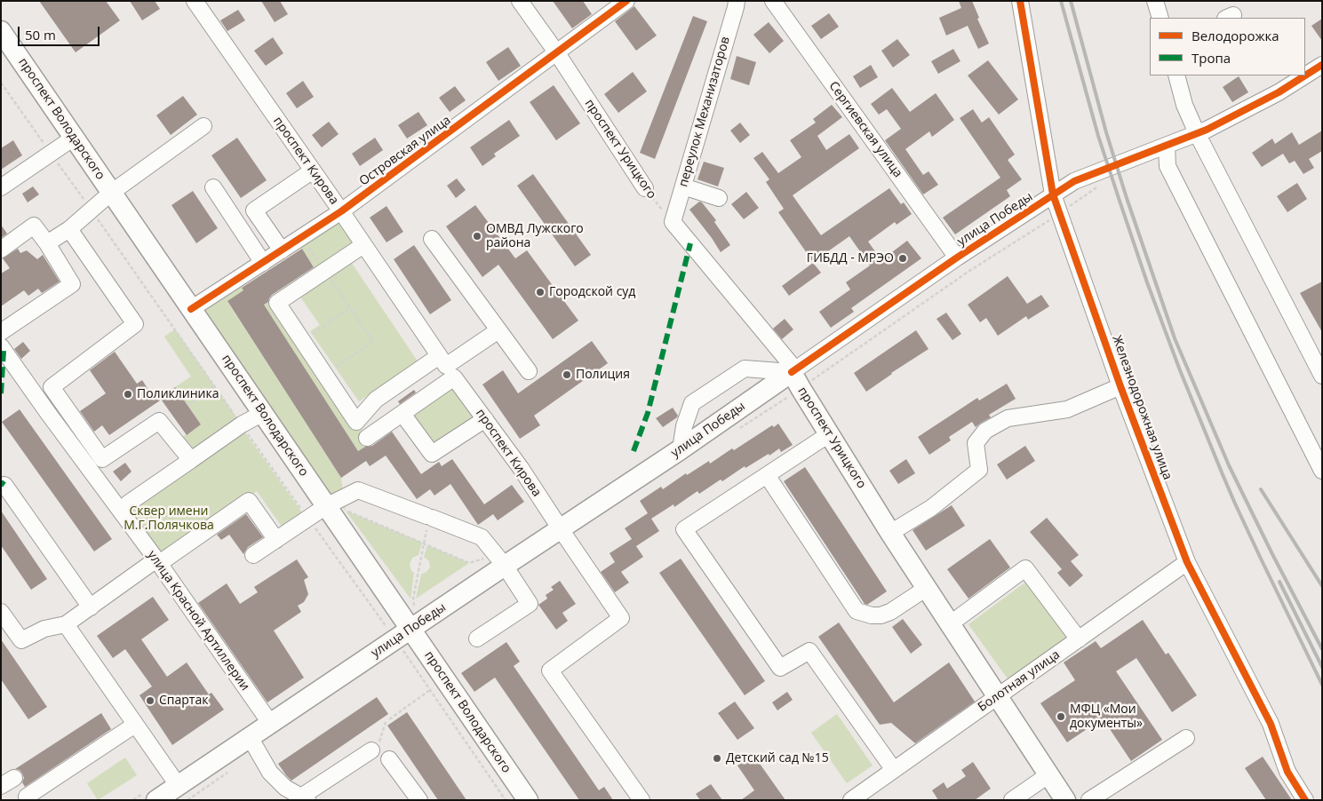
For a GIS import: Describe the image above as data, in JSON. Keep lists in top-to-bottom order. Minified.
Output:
{"streets":{"main road":["проспект Володарского","проспект Урицкого","улица Победы"],"street":["переулок Механизаторов","Сергиевская улица","Островская улица","проспект Кирова","Железнодорожная улица","улица Красной Артиллерии","Болотная улица"]},"crossings":[["переулок Механизаторов","проспект Урицкого"],["проспект Володарского","Островская улица"],["проспект Володарского","улица Победы"],["Сергиевская улица","улица Победы"],["проспект Урицкого","Островская улица"],["проспект Урицкого","улица Победы"],["проспект Урицкого","Болотная улица"],["Островская улица","проспект Кирова"],["проспект Кирова","улица Победы"],["улица Победы","Железнодорожная улица"],["улица Победы","улица Красной Артиллерии"],["Железнодорожная улица","Болотная улица"]],"parks":["Сквер имени М.Г.Полячкова"],"places":["ОМВД Лужского района","ГИБДД - МРЭО","Городской суд","Полиция","Поликлиника","Спартак","МФЦ «Мои документы»","Детский сад №15"],"legend":["Велодорожка","Тропа"],"scale_bar":"50 m"}
